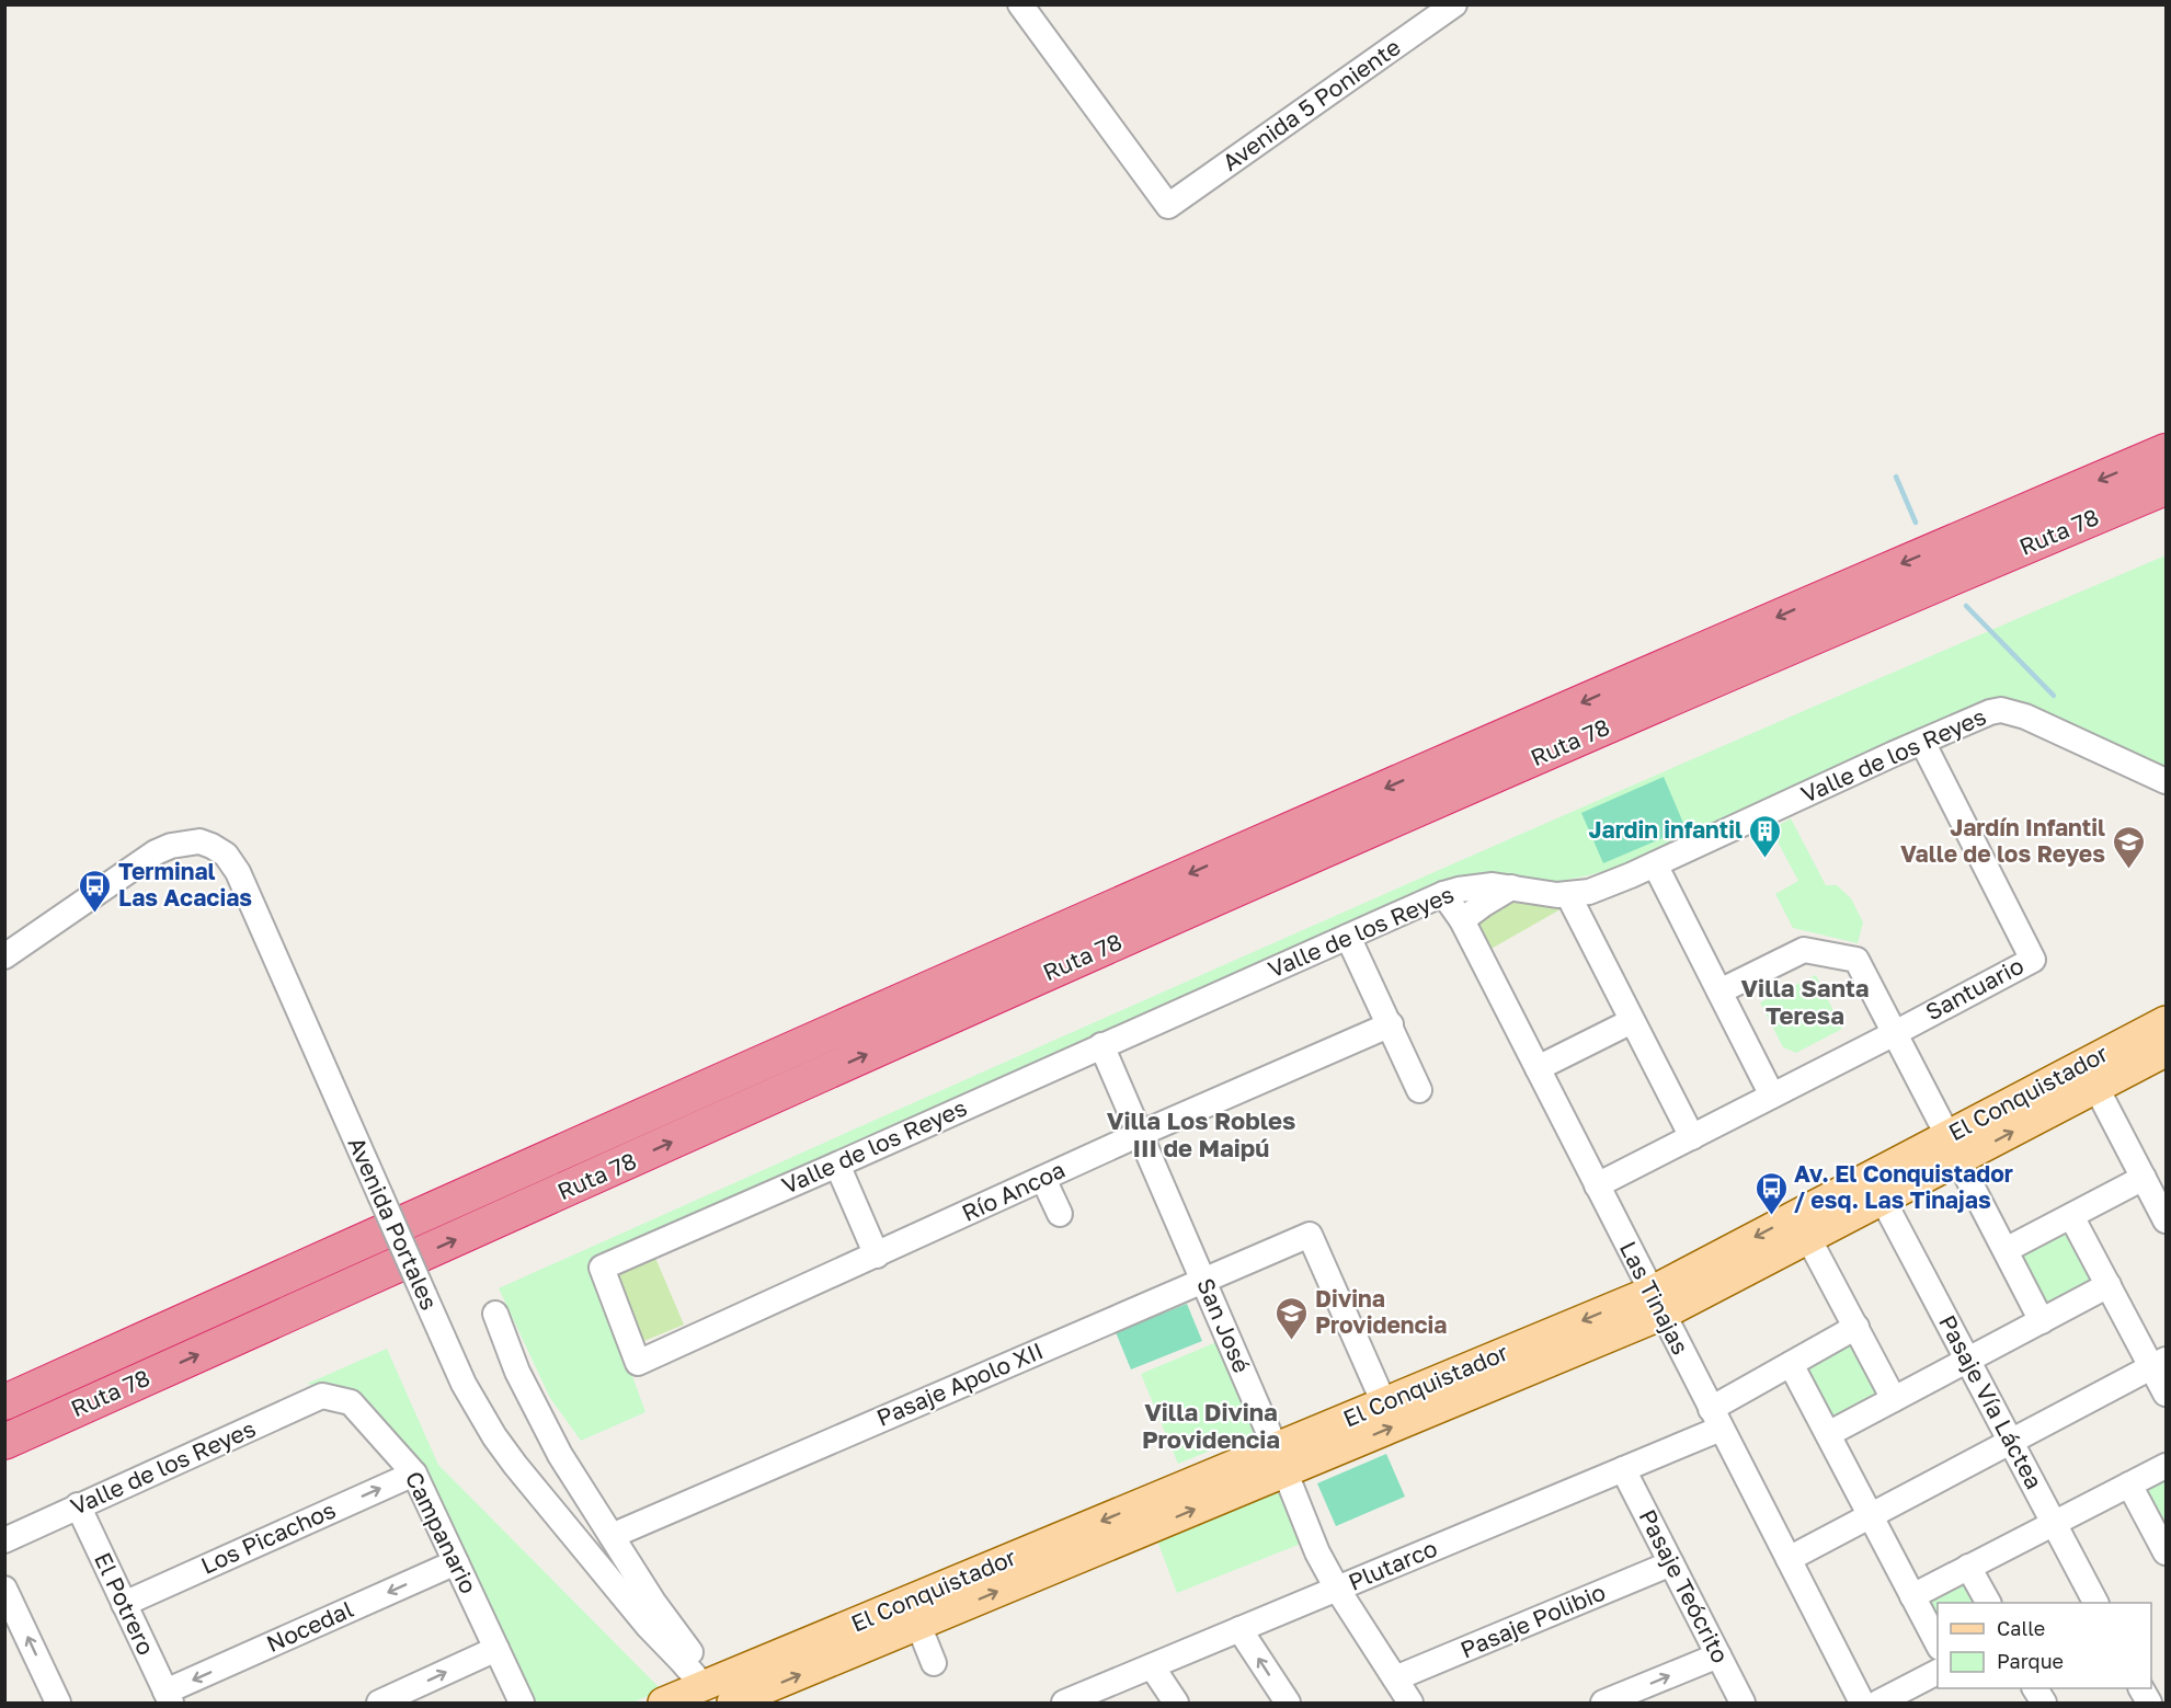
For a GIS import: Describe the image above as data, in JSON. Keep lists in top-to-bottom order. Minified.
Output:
{"streets":{"highway":["Ruta 78"],"main road":["El Conquistador"],"street":["Avenida 5 Poniente","Valle de los Reyes","Santuario","Río Ancoa","Avenida Portales","Las Tinajas","San José","Pasaje Apolo XII","Pasaje Vía Láctea","Campanario","Los Picachos","Plutarco","Pasaje Teócrito","El Potrero","Pasaje Polibio","Nocedal"]},"crossings":[["Valle de los Reyes","Santuario"],["Valle de los Reyes","Río Ancoa"],["Valle de los Reyes","Las Tinajas"],["Valle de los Reyes","San José"],["Valle de los Reyes","Campanario"],["Valle de los Reyes","El Potrero"],["Santuario","Las Tinajas"],["El Conquistador","Avenida Portales"],["El Conquistador","Las Tinajas"],["El Conquistador","San José"],["El Conquistador","Pasaje Apolo XII"],["El Conquistador","Pasaje Vía Láctea"],["Río Ancoa","San José"],["Las Tinajas","Plutarco"],["San José","Pasaje Apolo XII"],["San José","Plutarco"],["San José","Pasaje Polibio"],["Campanario","Los Picachos"],["Campanario","Nocedal"],["Los Picachos","El Potrero"],["Plutarco","Pasaje Teócrito"],["Pasaje Teócrito","Pasaje Polibio"],["El Potrero","Nocedal"]],"districts":["Villa Santa Teresa","Villa Los Robles III de Maipú","Villa Divina Providencia"],"places":{"building":["Jardin infantil"],"school or university":["Jardín Infantil Valle de los Reyes","Divina Providencia"],"bus stop":["Terminal Las Acacias","Av. El Conquistador / esq. Las Tinajas"]},"legend":["Calle","Parque"]}
